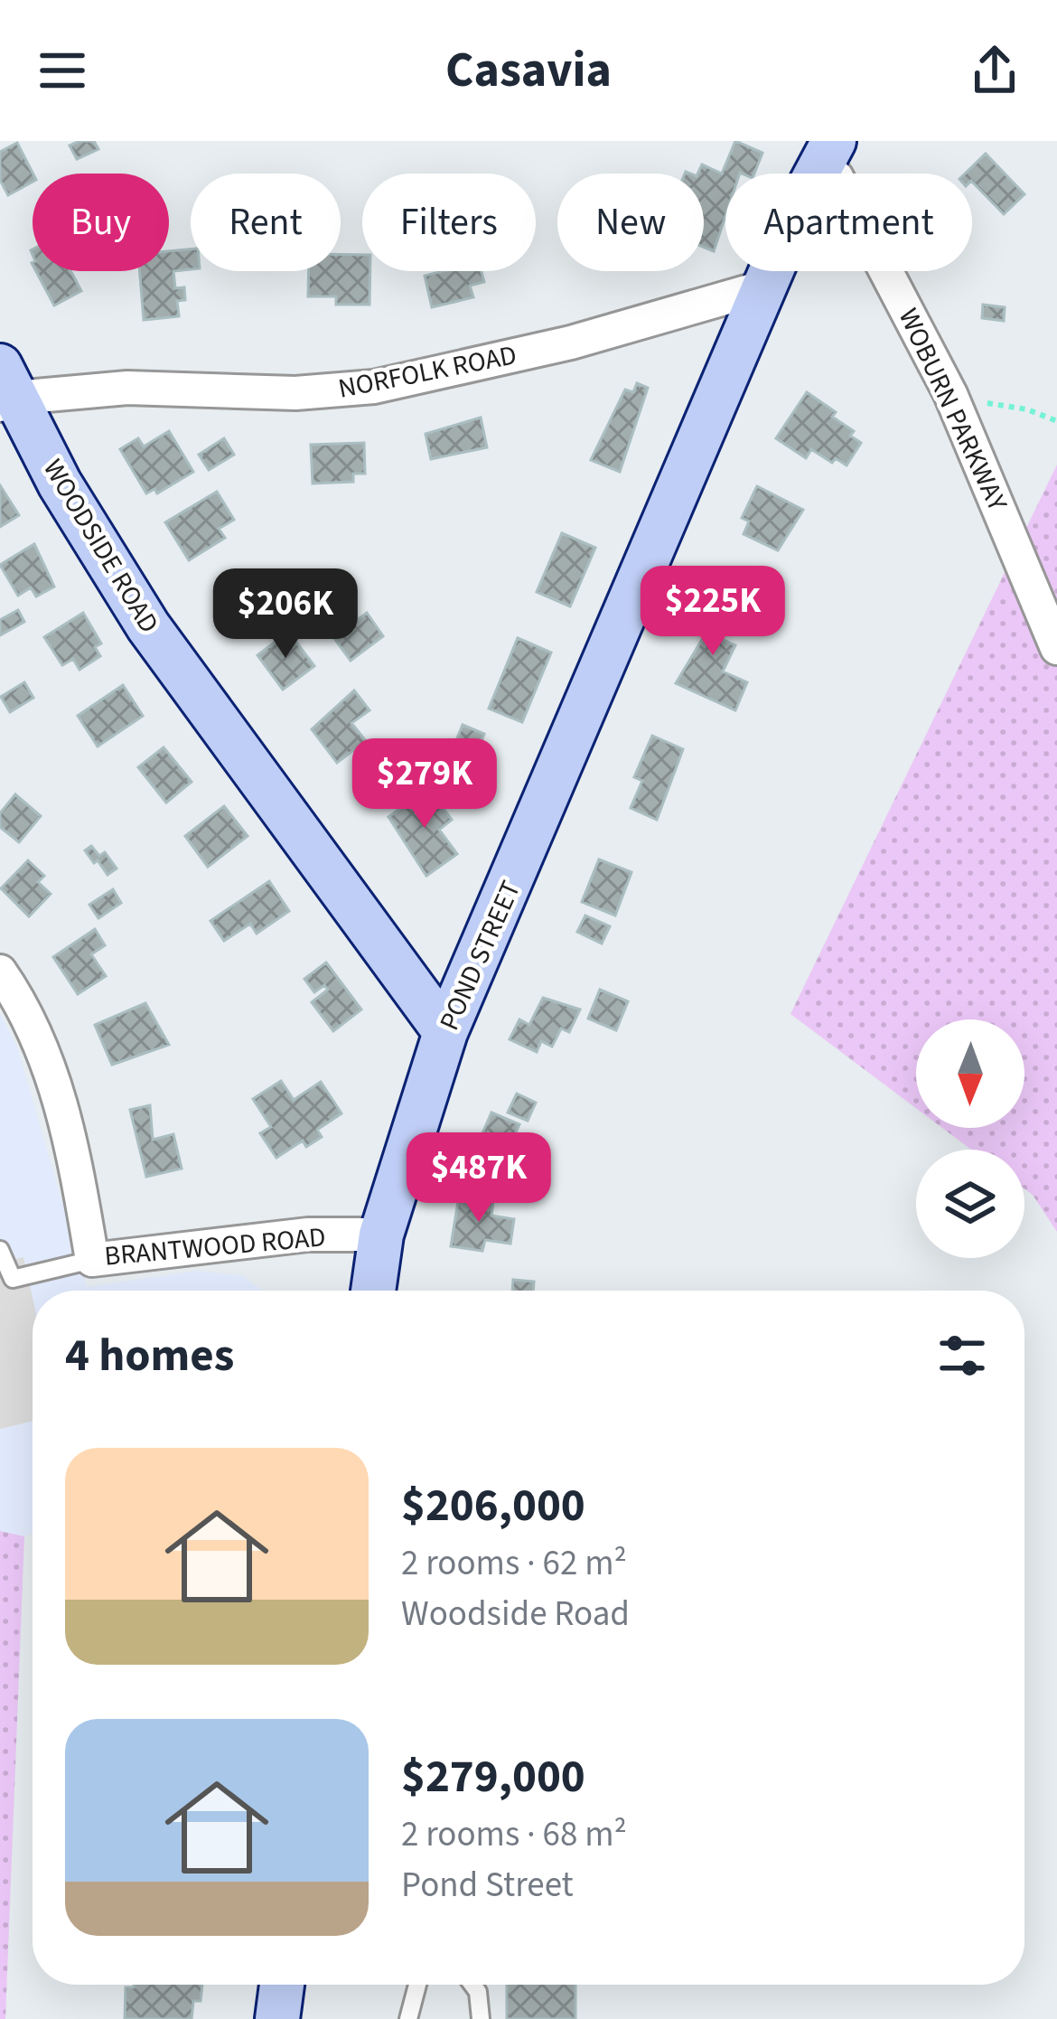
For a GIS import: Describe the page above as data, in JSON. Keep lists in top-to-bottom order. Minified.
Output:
{"streets":{"street":["NORFOLK ROAD","WOBURN PARKWAY","WOODSIDE ROAD","POND STREET","BRANTWOOD ROAD"]},"crossings":[["NORFOLK ROAD","WOODSIDE ROAD"],["NORFOLK ROAD","POND STREET"],["WOBURN PARKWAY","POND STREET"],["WOODSIDE ROAD","POND STREET"],["POND STREET","BRANTWOOD ROAD"]],"north":"bottom","page":{"header":"Casavia","chip":["Buy","Rent","Filters","New","Apartment"],"price":["$225K","$206K","$279K","$487K"],"heading":"4 homes","list":[{"name":"$206,000","note":"2 rooms · 62 m² · Woodside Road"},{"name":"$279,000","note":"2 rooms · 68 m² · Pond Street"}]}}
